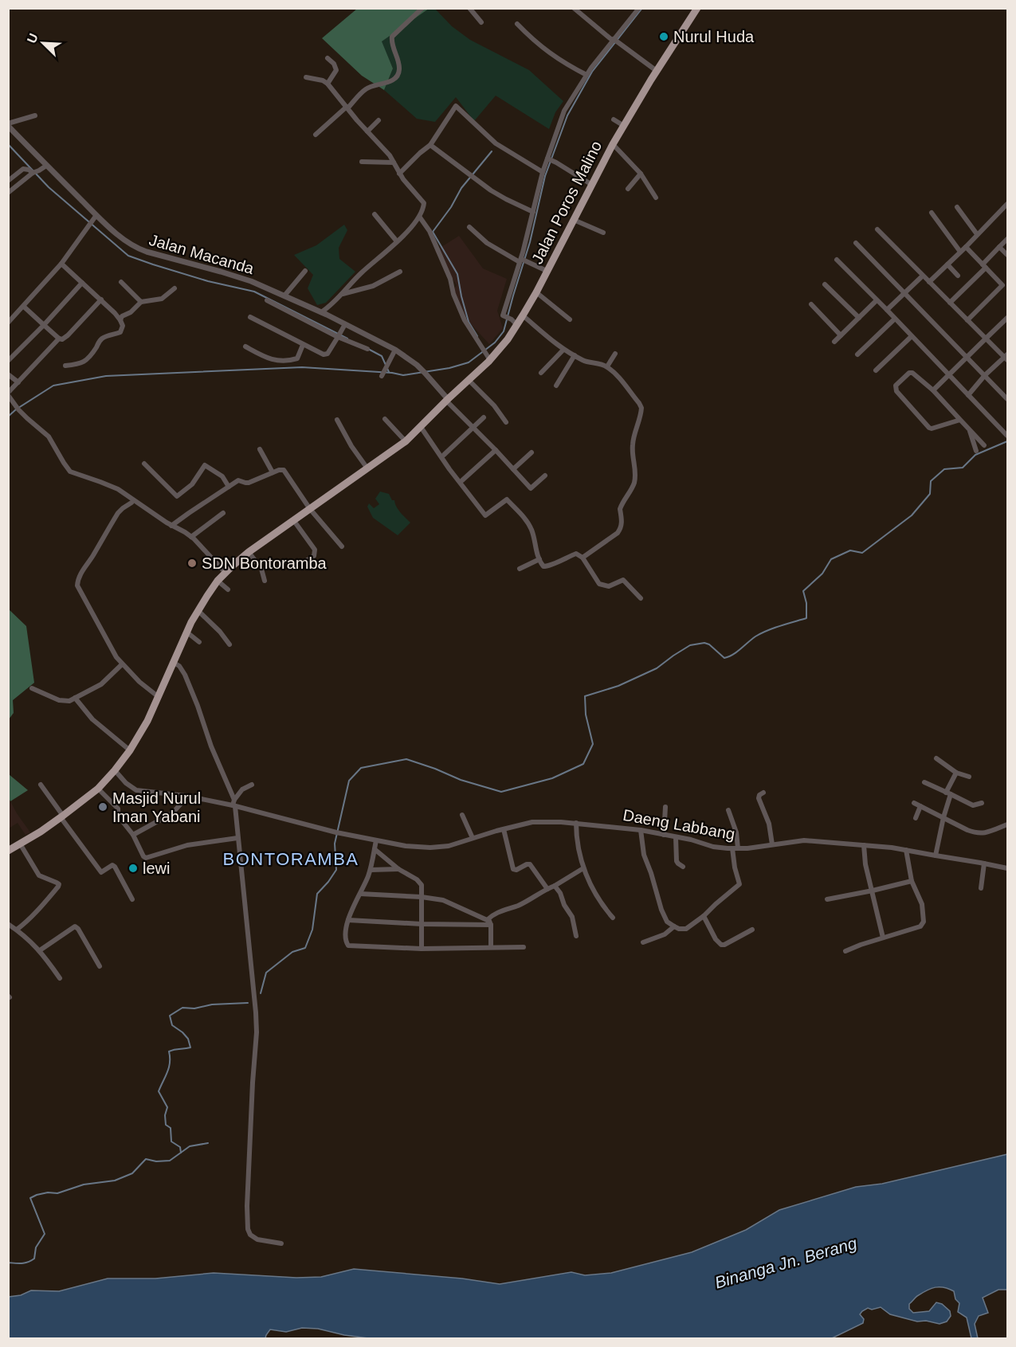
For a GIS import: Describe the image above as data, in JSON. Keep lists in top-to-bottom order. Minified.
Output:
{"streets":{"main road":["Jalan Poros Malino"],"street":["Jalan Macanda","Daeng Labbang"]},"crossings":[["Jalan Poros Malino","Jalan Macanda"],["Jalan Poros Malino","Daeng Labbang"]],"districts":["BONTORAMBA"],"water":["Binanga Jn. Berang"],"places":["Nurul Huda","SDN Bontoramba","Masjid Nurul Iman Yabani","lewi"],"north":"top left"}
